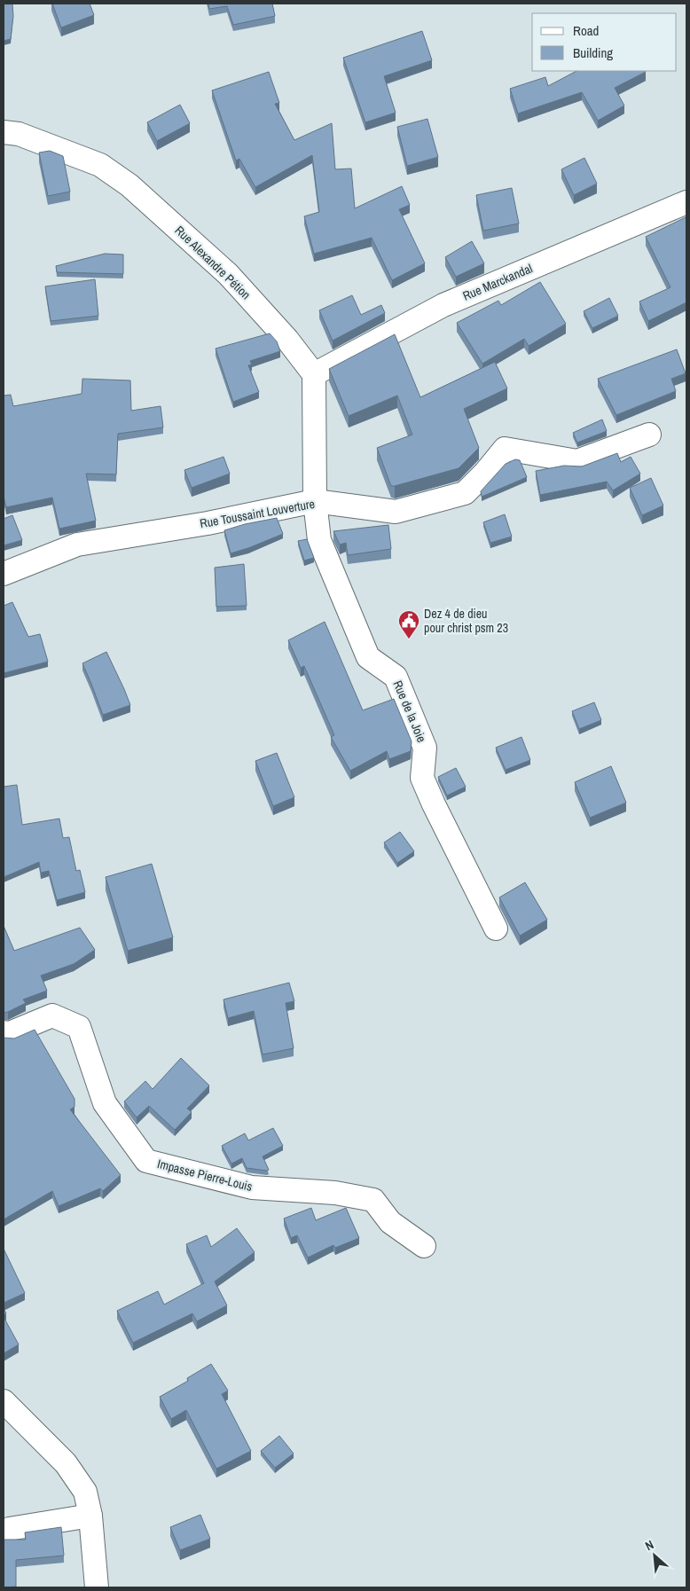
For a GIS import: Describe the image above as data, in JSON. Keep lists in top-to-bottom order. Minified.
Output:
{"streets":{"street":["Rue Alexandre Pétion","Rue Marckandal","Rue Toussaint Louverture","Rue de la Joie","Impasse Pierre-Louis"]},"crossings":[["Rue Alexandre Pétion","Rue Marckandal"],["Rue Toussaint Louverture","Rue de la Joie"]],"places":{"public building":["Dez 4 de dieu pour christ psm 23"]},"legend":["Road","Building"],"north":"top left"}
